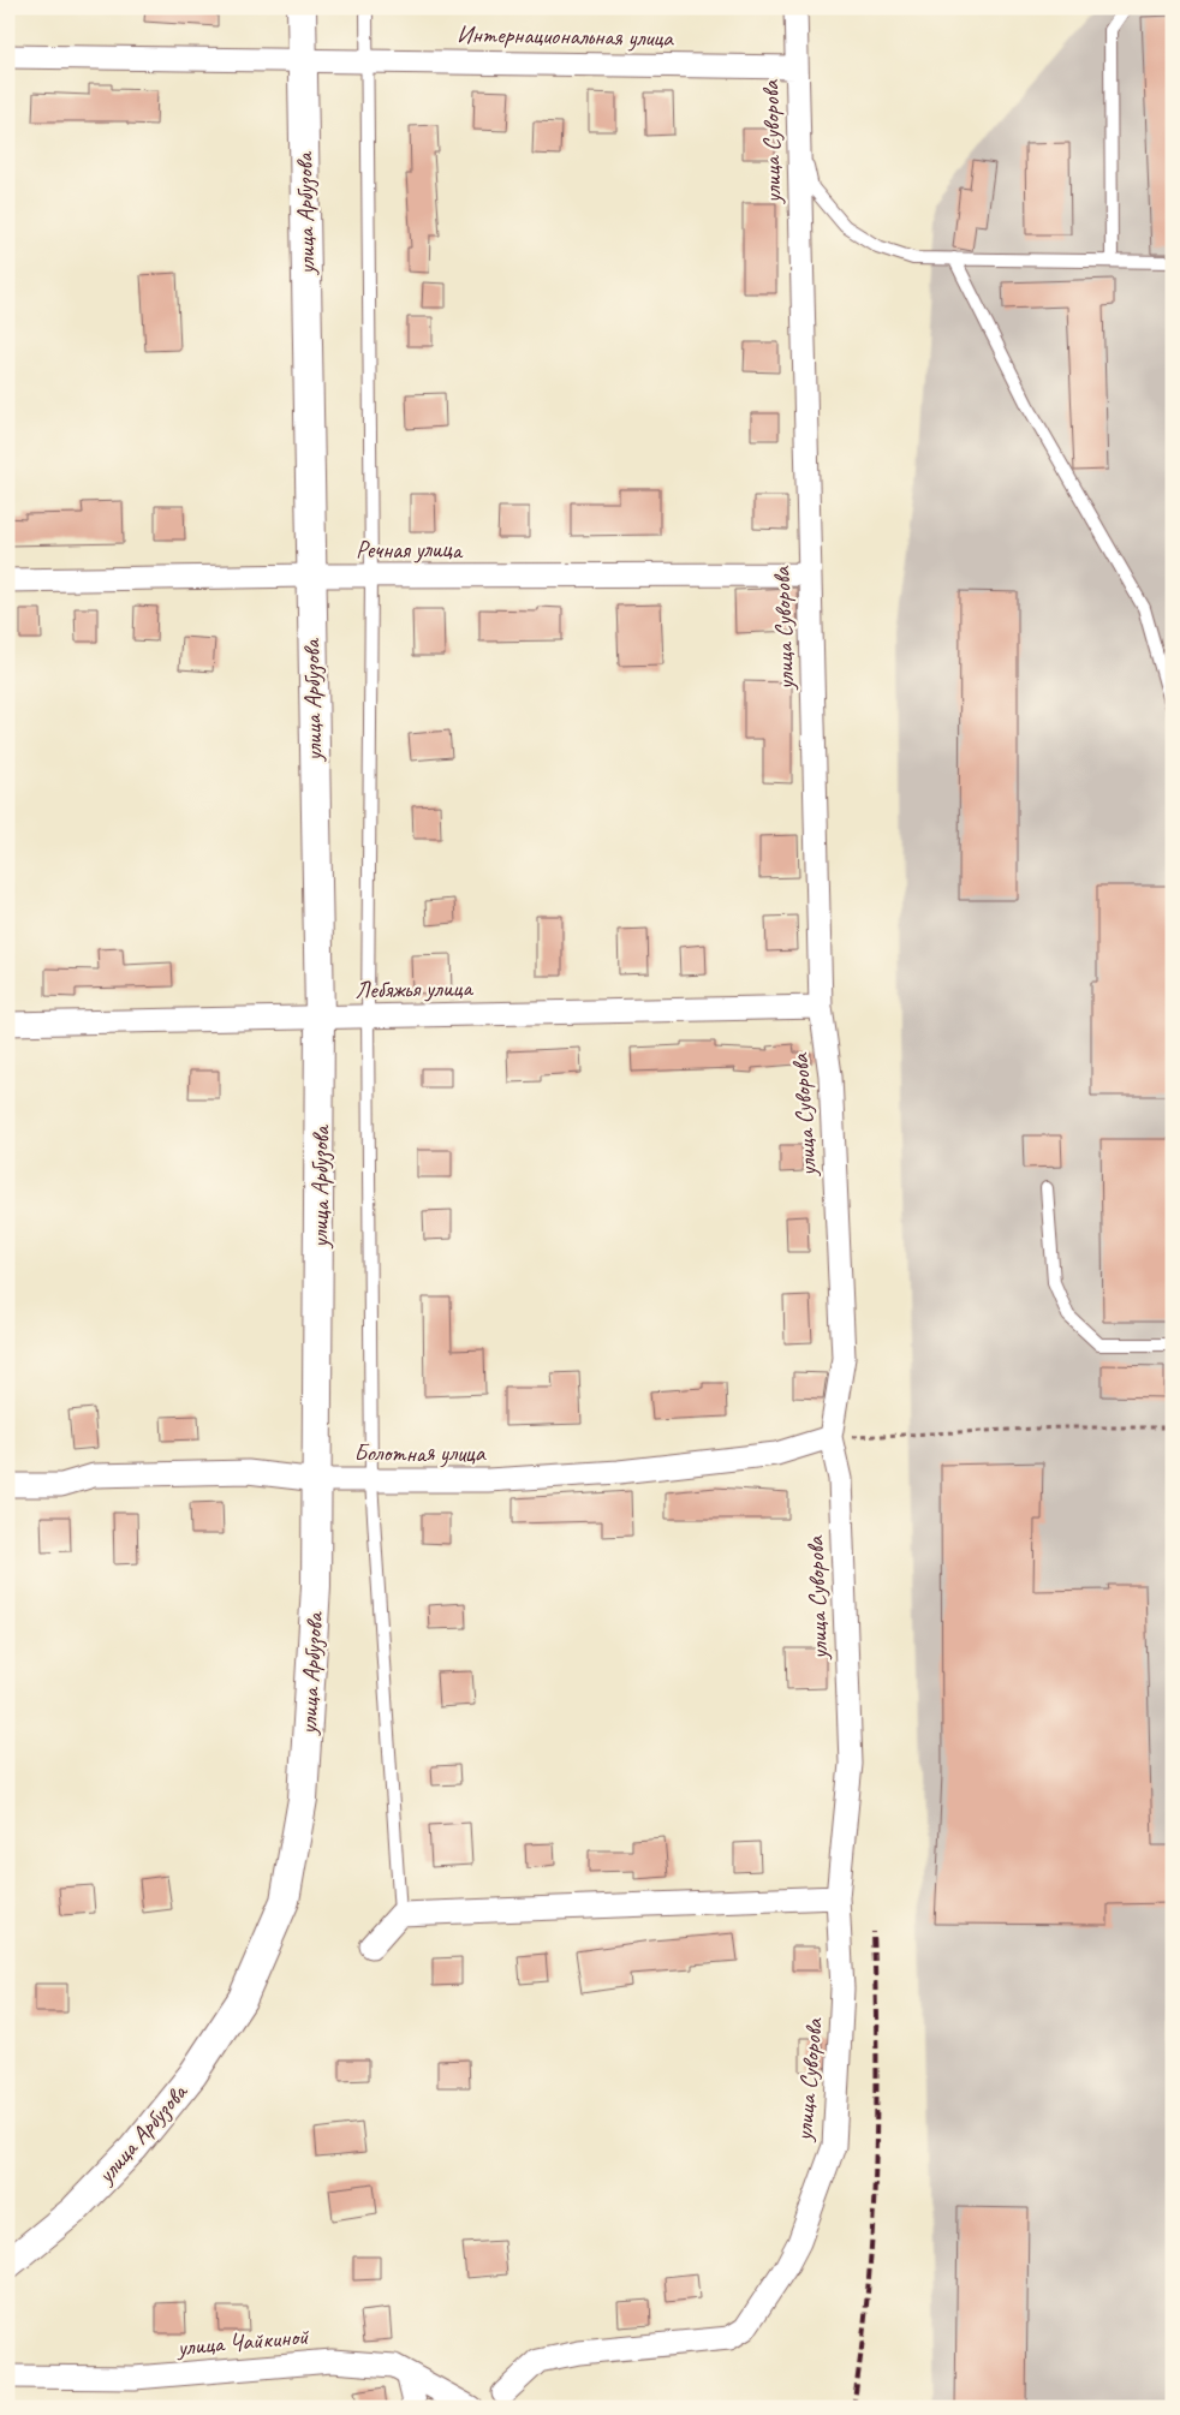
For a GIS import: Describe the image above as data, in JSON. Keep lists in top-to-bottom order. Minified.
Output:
{"streets":{"street":["Интернациональная улица","улица Суворова","улица Арбузова","Речная улица","Лебяжья улица","Болотная улица","улица Чайкиной"]},"crossings":[["Интернациональная улица","улица Суворова"],["Интернациональная улица","улица Арбузова"],["улица Суворова","Речная улица"],["улица Суворова","Лебяжья улица"],["улица Суворова","Болотная улица"],["улица Арбузова","Речная улица"],["улица Арбузова","Лебяжья улица"],["улица Арбузова","Болотная улица"]]}
